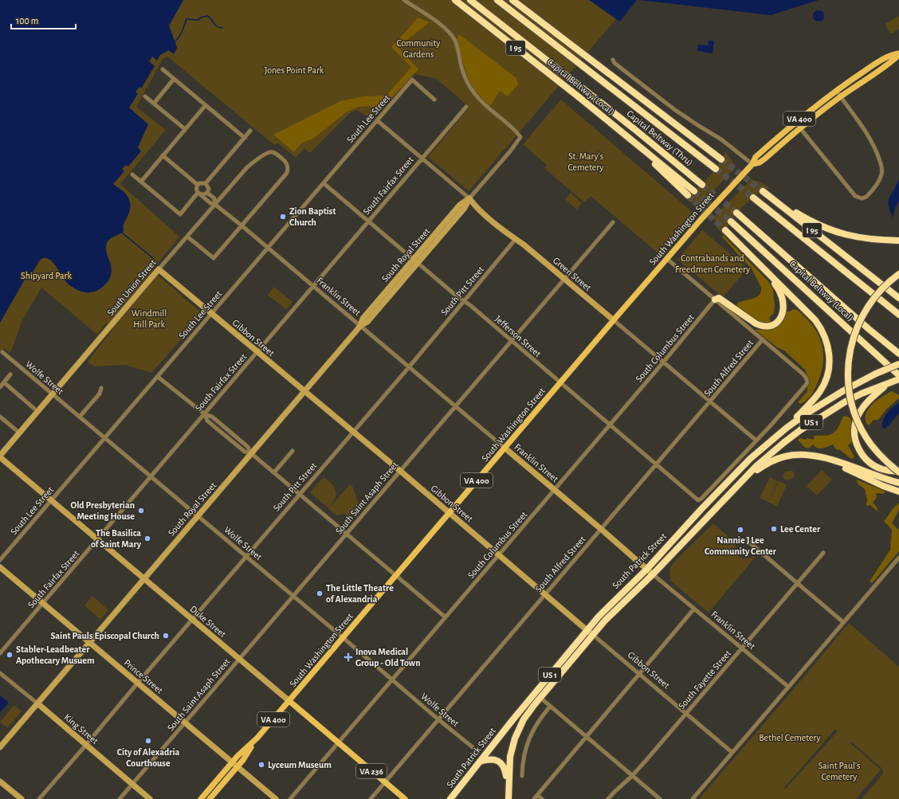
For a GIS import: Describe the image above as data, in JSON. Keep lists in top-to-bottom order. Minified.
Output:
{"streets":{"highway":["I 95","Capital Beltway (Local)","Capital Beltway (Thru)","US 1","South Patrick Street"],"main road":["VA 400","South Washington Street","Duke Street","VA 236"],"street":["South Lee Street","South Fairfax Street","South Royal Street","Green Street","South Union Street","South Pitt Street","Franklin Street","Jefferson Street","Gibbon Street","South Columbus Street","South Alfred Street","Wolfe Street","South Saint Asaph Street","Prince Street","South Fayette Street","King Street"]},"crossings":[["South Lee Street","Green Street"],["South Lee Street","Franklin Street"],["South Lee Street","Jefferson Street"],["South Lee Street","Gibbon Street"],["South Lee Street","Wolfe Street"],["South Lee Street","Duke Street"],["South Fairfax Street","Green Street"],["South Fairfax Street","Franklin Street"],["South Fairfax Street","Jefferson Street"],["South Fairfax Street","Gibbon Street"],["South Fairfax Street","Wolfe Street"],["South Fairfax Street","Duke Street"],["South Fairfax Street","Prince Street"],["South Washington Street","Green Street"],["South Washington Street","Franklin Street"],["South Washington Street","Jefferson Street"],["South Washington Street","Gibbon Street"],["South Washington Street","Wolfe Street"],["South Washington Street","Duke Street"],["South Washington Street","Prince Street"],["South Royal Street","Green Street"],["South Royal Street","Franklin Street"],["South Royal Street","Jefferson Street"],["South Royal Street","Gibbon Street"],["South Royal Street","Wolfe Street"],["South Royal Street","Duke Street"],["South Royal Street","Prince Street"],["South Royal Street","King Street"],["Green Street","South Pitt Street"],["Green Street","Jefferson Street"],["Green Street","South Columbus Street"],["Green Street","South Alfred Street"],["Green Street","South Saint Asaph Street"],["South Union Street","Franklin Street"],["South Union Street","Gibbon Street"],["South Union Street","Wolfe Street"],["South Union Street","Duke Street"],["South Pitt Street","Franklin Street"],["South Pitt Street","Jefferson Street"],["South Pitt Street","Gibbon Street"],["South Pitt Street","Wolfe Street"],["South Pitt Street","Duke Street"],["South Pitt Street","Prince Street"],["South Pitt Street","King Street"],["Franklin Street","South Columbus Street"],["Franklin Street","South Alfred Street"],["Franklin Street","South Saint Asaph Street"],["Franklin Street","South Patrick Street"],["Franklin Street","South Fayette Street"],["Jefferson Street","South Columbus Street"],["Jefferson Street","South Alfred Street"],["Jefferson Street","South Saint Asaph Street"],["Gibbon Street","South Columbus Street"],["Gibbon Street","South Alfred Street"],["Gibbon Street","South Saint Asaph Street"],["Gibbon Street","South Patrick Street"],["Gibbon Street","South Fayette Street"],["South Columbus Street","Wolfe Street"],["South Columbus Street","Duke Street"],["South Alfred Street","Wolfe Street"],["South Alfred Street","Duke Street"],["Wolfe Street","South Saint Asaph Street"],["US 1","South Patrick Street"],["South Saint Asaph Street","Duke Street"],["South Saint Asaph Street","Prince Street"],["South Saint Asaph Street","King Street"]],"parks":["Community Gardens","Jones Point Park","St. Mary's Cemetery","Contrabands and Freedmen Cemetery","Shipyard Park","Windmill Hill Park","Bethel Cemetery","Saint Paul's Cemetery"],"places":{"other":["Zion Baptist Church","Old Presbyterian Meeting House","Lee Center","Nannie J Lee Community Center","The Basilica of Saint Mary","The Little Theatre of Alexandria","Saint Pauls Episcopal Church","Stabler-Leadbeater Apothecary Musuem","City of Alexadria Courthouse","Lyceum Museum"],"health":["Inova Medical Group - Old Town"]},"scale_bar":"100 m"}
